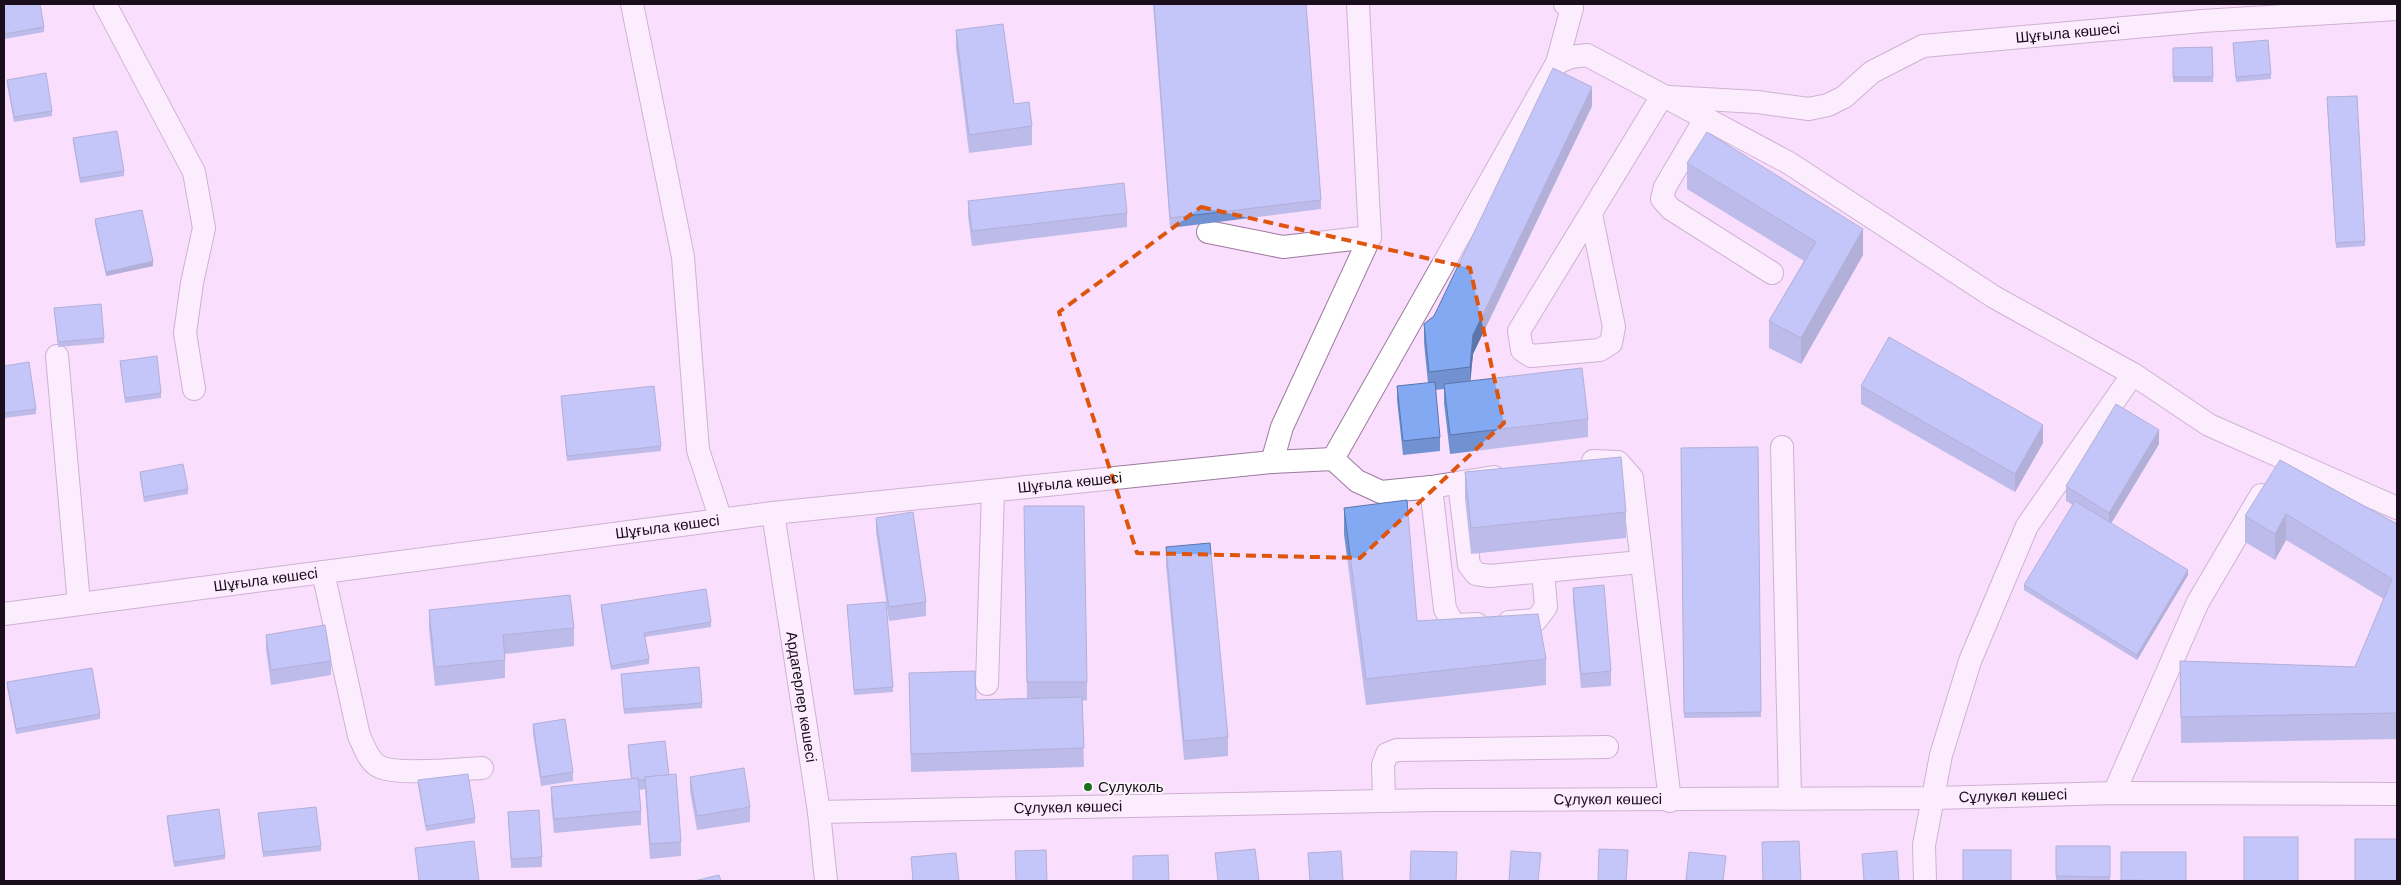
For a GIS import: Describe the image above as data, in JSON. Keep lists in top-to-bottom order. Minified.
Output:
{"streets":{"street":["Шұғыла көшесі","Ардагерлер көшесі","Сұлукөл көшесі"]},"crossings":[["Шұғыла көшесі","Ардагерлер көшесі"],["Ардагерлер көшесі","Сұлукөл көшесі"]],"places":["Сулуколь"]}
